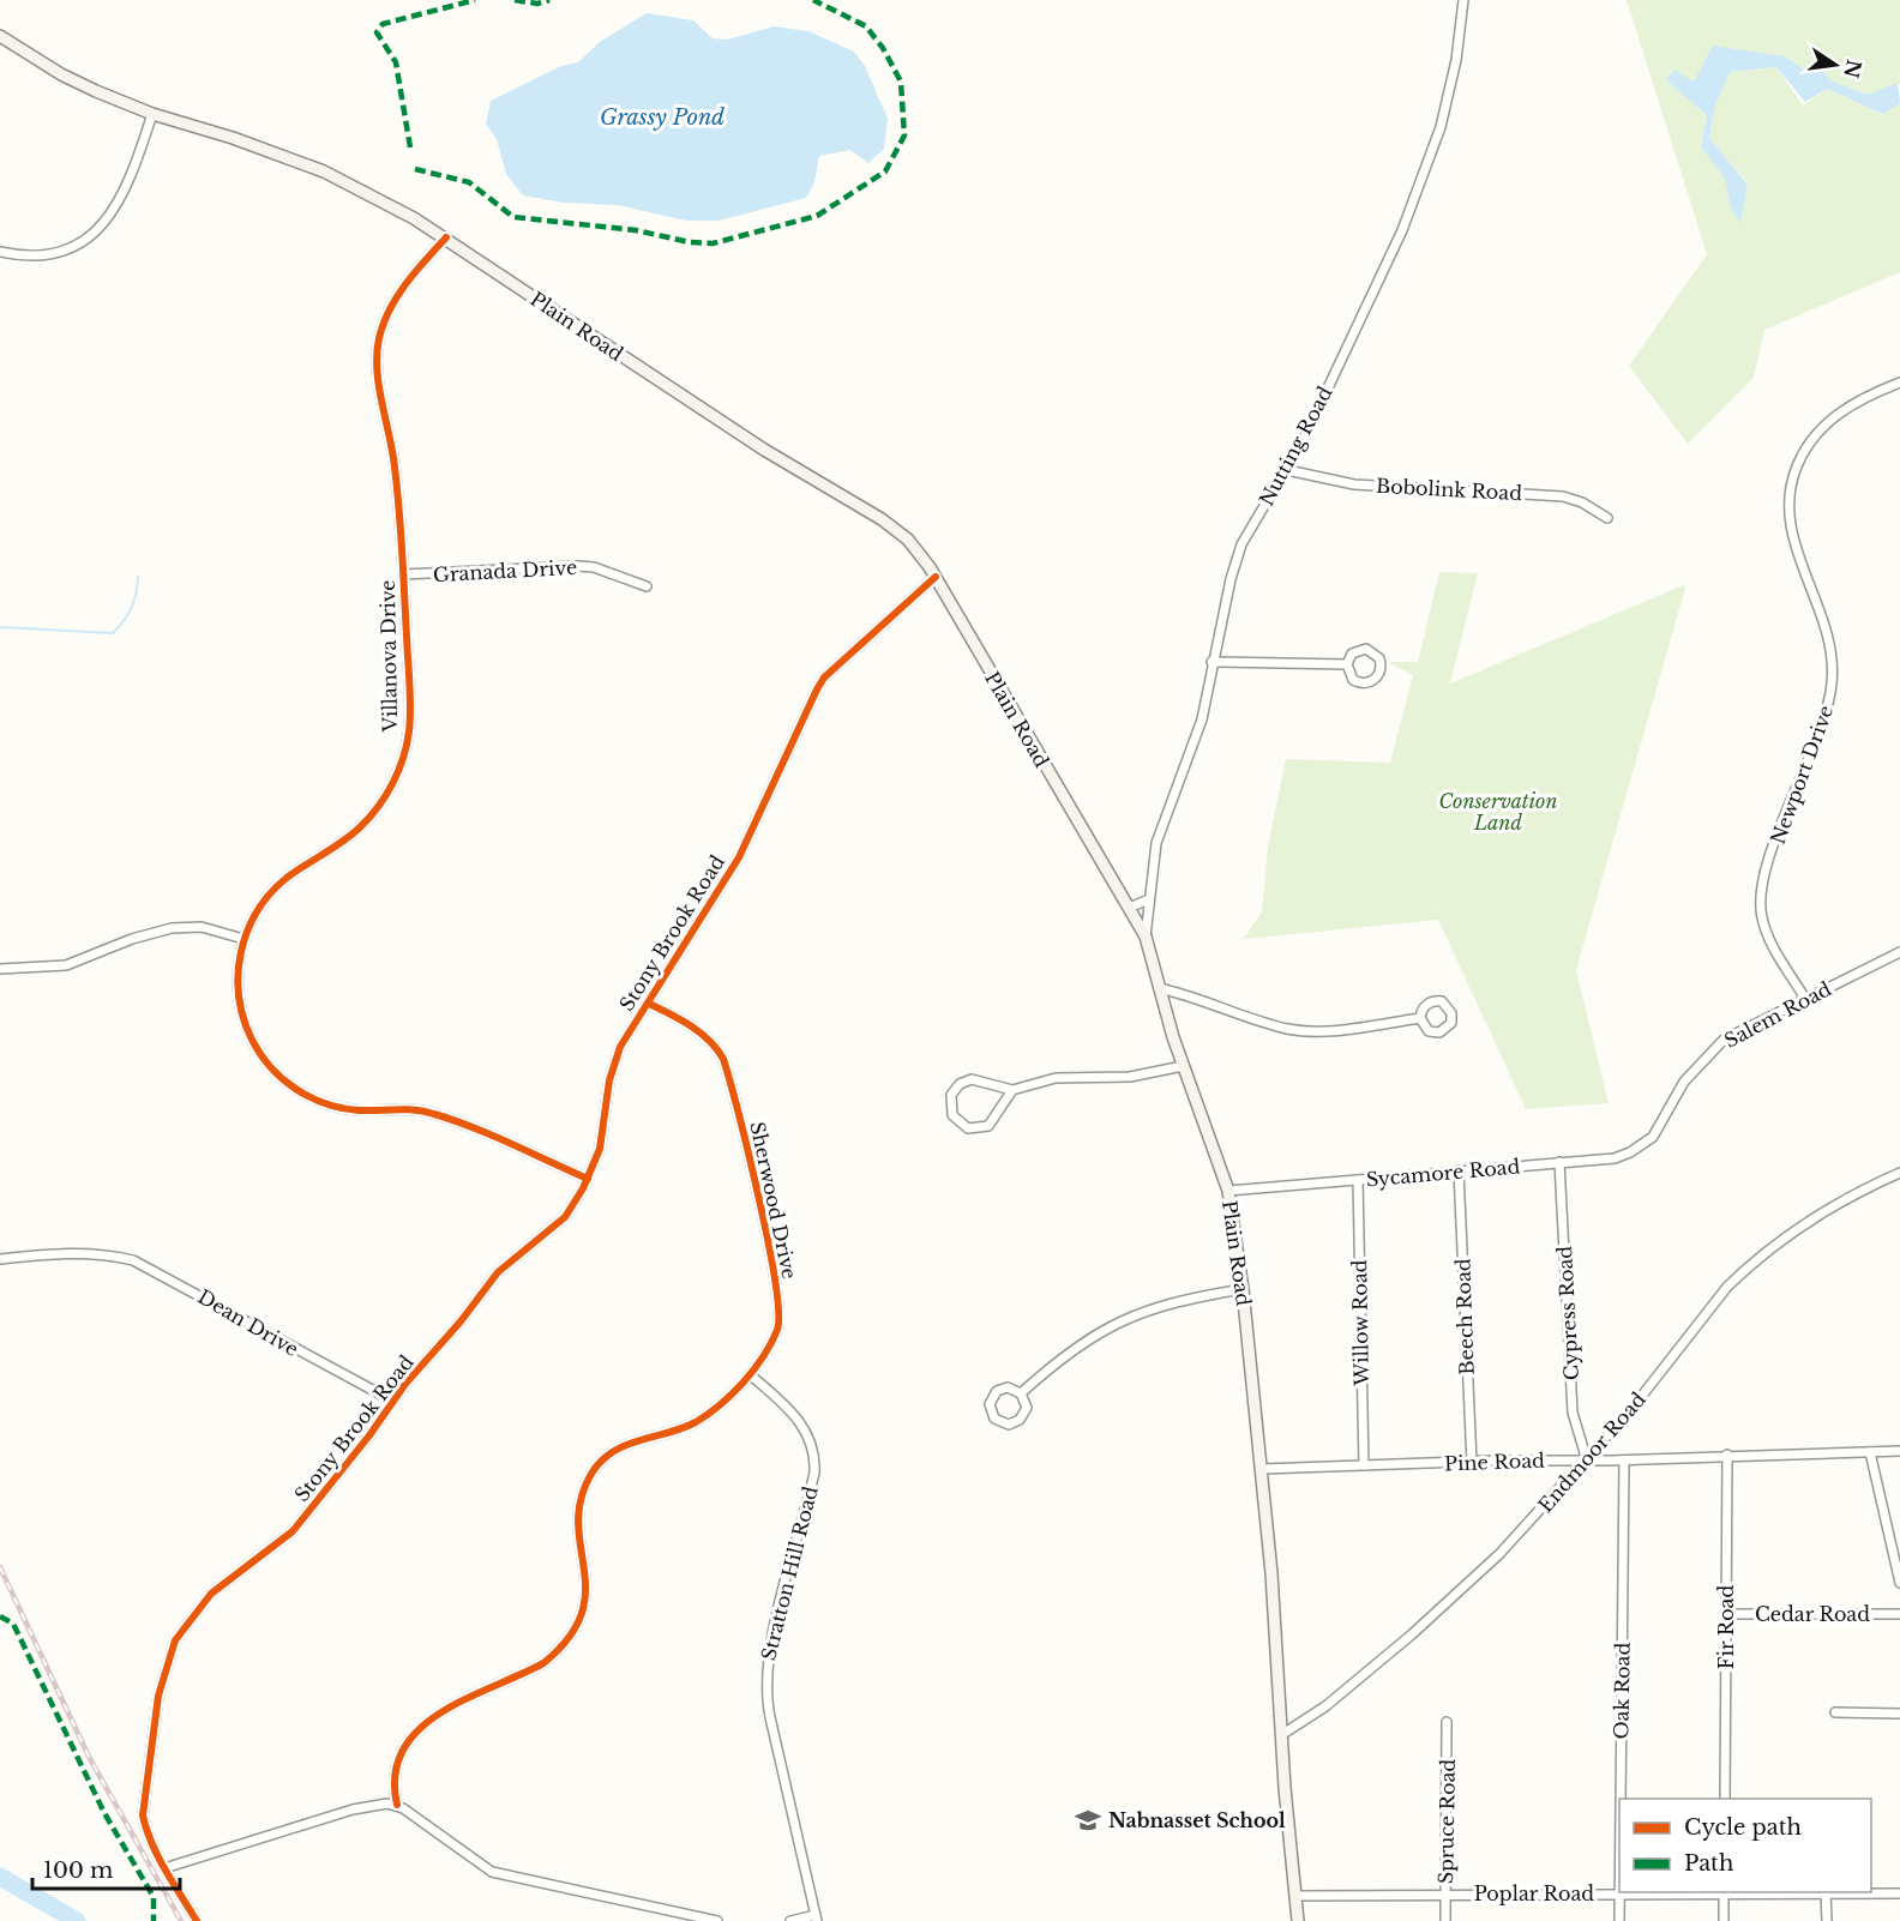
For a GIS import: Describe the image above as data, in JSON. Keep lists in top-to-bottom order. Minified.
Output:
{"streets":{"main road":["Plain Road"],"street":["Nutting Road","Bobolink Road","Granada Drive","Villanova Drive","Newport Drive","Stony Brook Road","Salem Road","Sycamore Road","Sherwood Drive","Cypress Road","Beech Road","Dean Drive","Willow Road","Endmoor Road","Pine Road","Stratton Hill Road","Cedar Road","Fir Road","Oak Road","Spruce Road","Poplar Road"]},"crossings":[["Plain Road","Nutting Road"],["Plain Road","Villanova Drive"],["Plain Road","Stony Brook Road"],["Plain Road","Sycamore Road"],["Plain Road","Endmoor Road"],["Plain Road","Pine Road"],["Plain Road","Poplar Road"],["Nutting Road","Bobolink Road"],["Granada Drive","Villanova Drive"],["Villanova Drive","Stony Brook Road"],["Newport Drive","Salem Road"],["Stony Brook Road","Sherwood Drive"],["Stony Brook Road","Dean Drive"],["Salem Road","Sycamore Road"],["Sycamore Road","Cypress Road"],["Sycamore Road","Beech Road"],["Sycamore Road","Willow Road"],["Sherwood Drive","Stratton Hill Road"],["Cypress Road","Endmoor Road"],["Cypress Road","Pine Road"],["Beech Road","Pine Road"],["Willow Road","Pine Road"],["Endmoor Road","Pine Road"],["Pine Road","Fir Road"],["Pine Road","Oak Road"],["Cedar Road","Fir Road"],["Oak Road","Poplar Road"],["Spruce Road","Poplar Road"]],"water":["Grassy Pond"],"parks":["Conservation Land"],"places":{"school or university":["Nabnasset School"]},"legend":["Cycle path","Path"],"scale_bar":"100 m","north":"right"}
